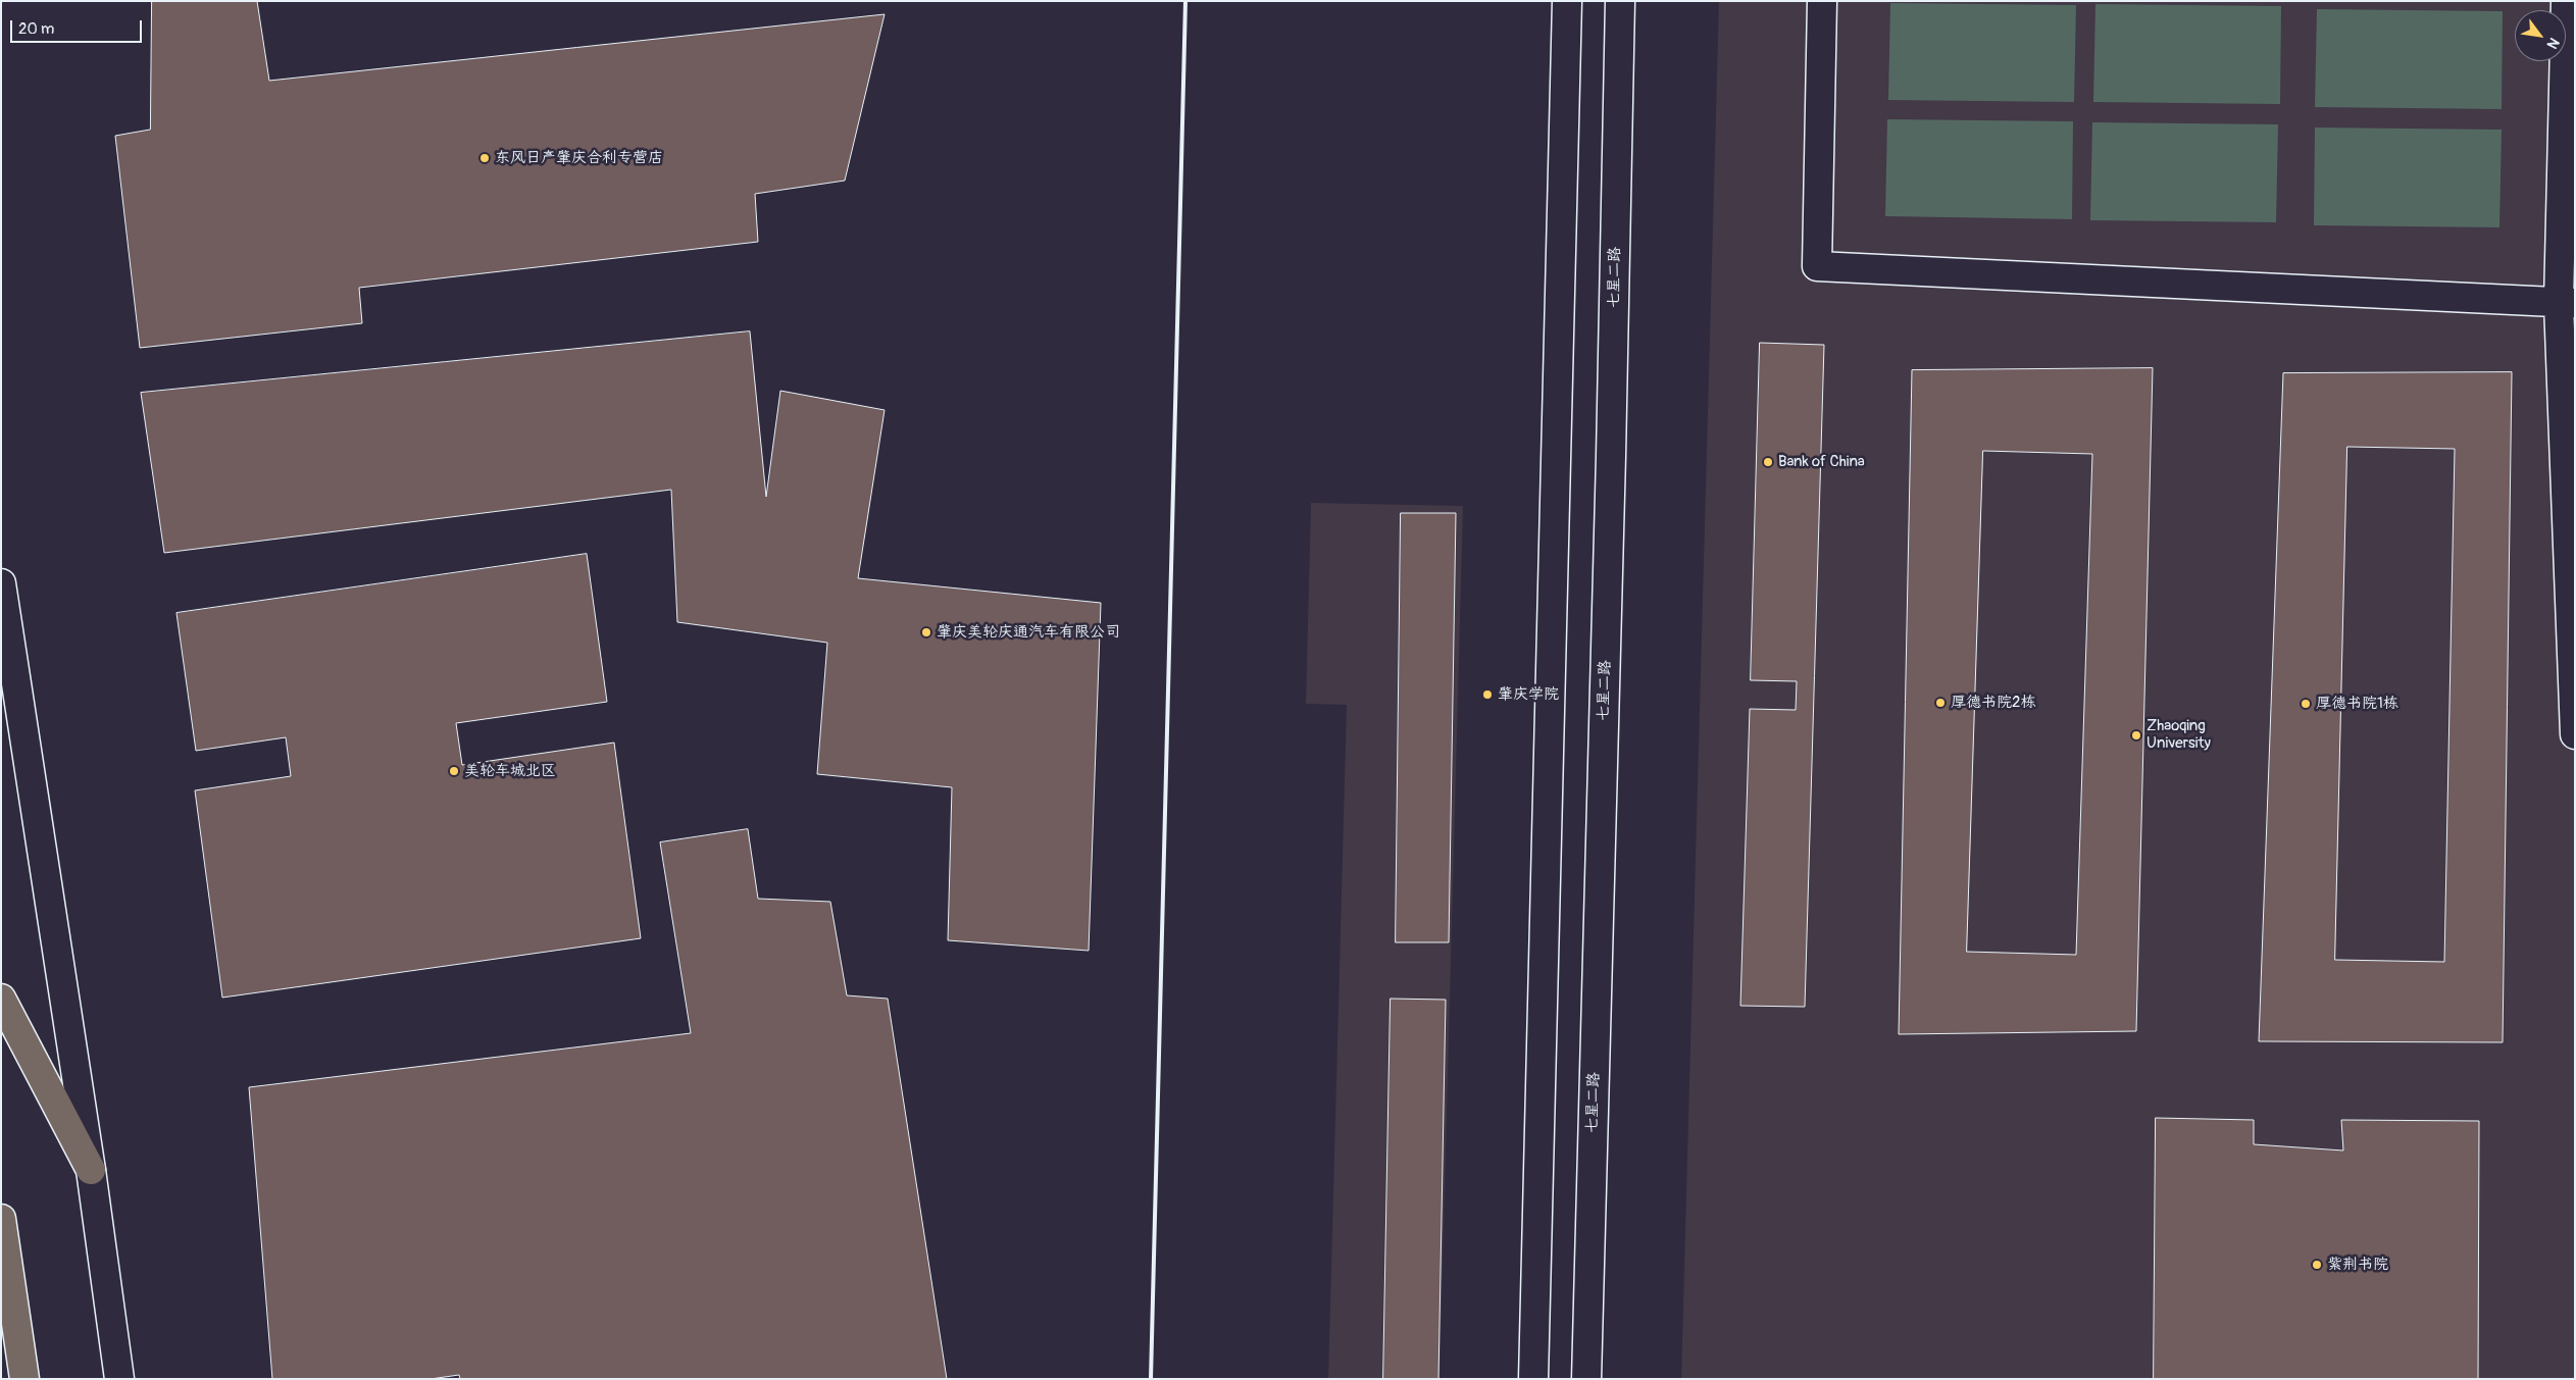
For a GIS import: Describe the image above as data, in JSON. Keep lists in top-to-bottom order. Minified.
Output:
{"streets":{"street":["七星二路"]},"places":["东风日产肇庆合利专营店","Bank of China","肇庆美轮庆通汽车有限公司","肇庆学院","厚德书院2栋","厚德书院1栋","Zhaoqing University","美轮车城北区","紫荆书院"],"scale_bar":"20 m","north":"bottom right"}
